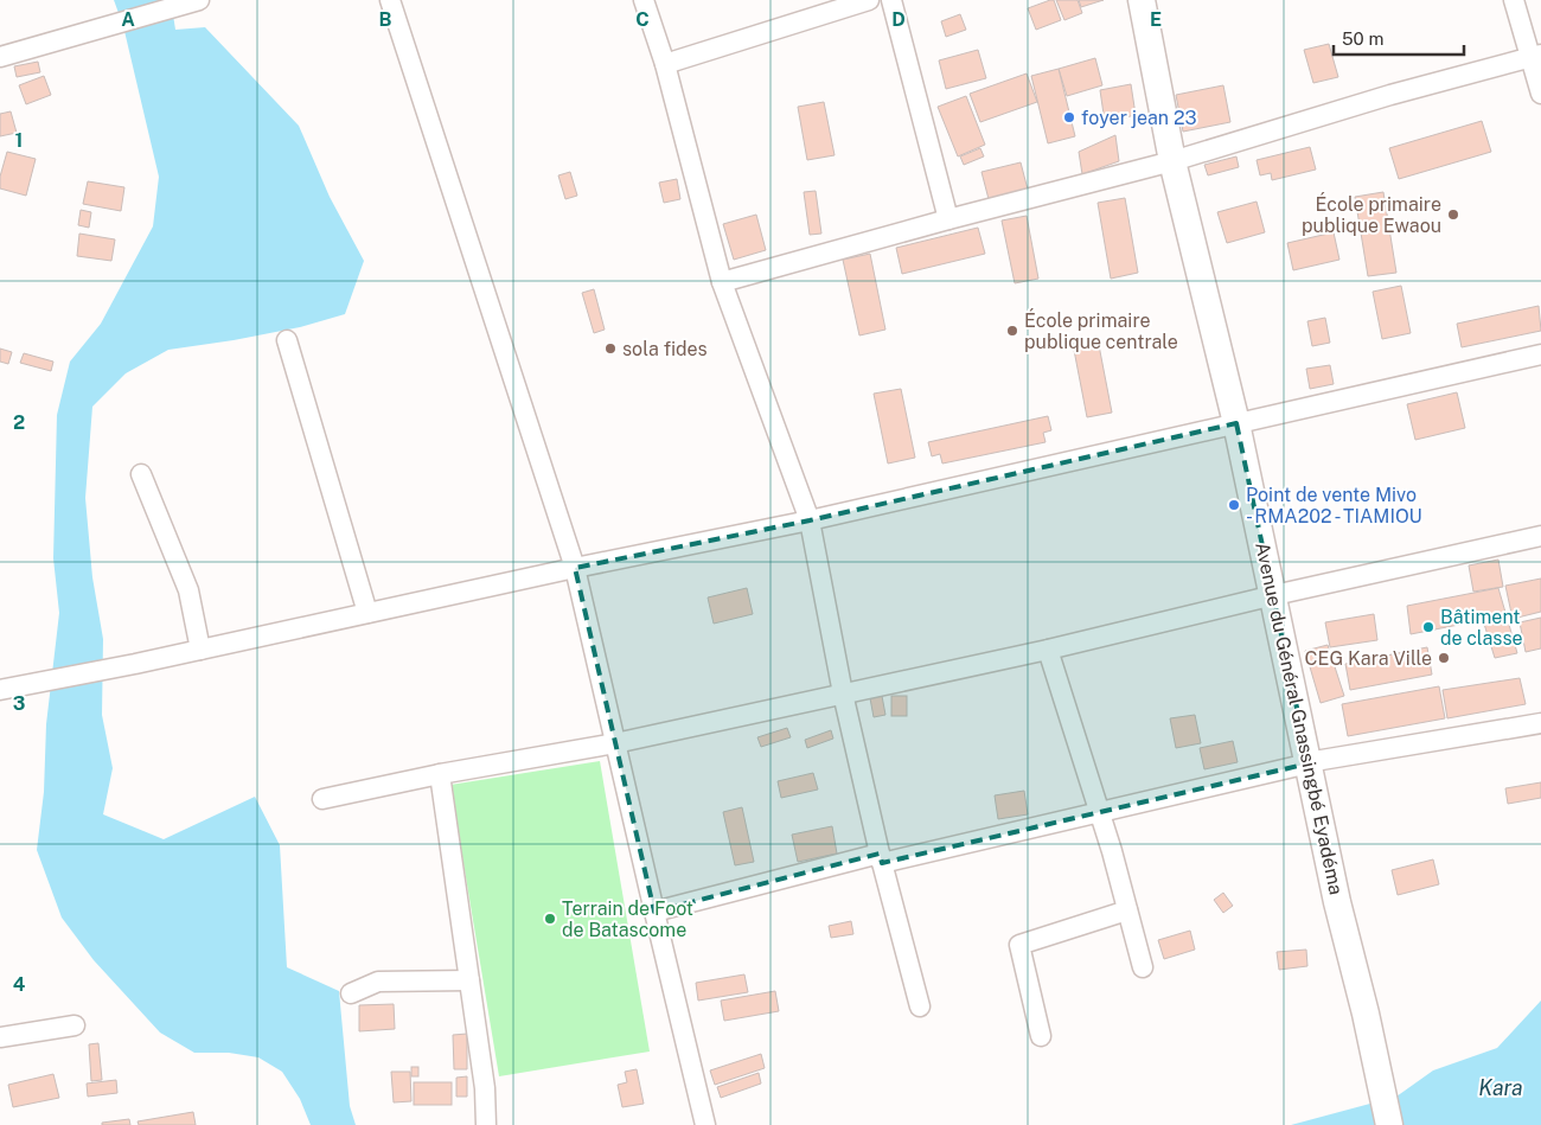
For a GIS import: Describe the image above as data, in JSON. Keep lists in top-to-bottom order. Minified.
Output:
{"streets":{"main road":["Avenue du Général Gnassingbé Eyadéma"]},"water":["Kara"],"places":["foyer jean 23","École primaire publique Ewaou","École primaire publique centrale","sola fides","Point de vente Mivo - RMA202 - TIAMIOU","Bâtiment de classe","CEG Kara Ville","Terrain de Foot de Batascome"],"scale_bar":"50 m","grid":{"columns":["A","B","C","D","E"],"rows":["1","2","3","4"]}}
